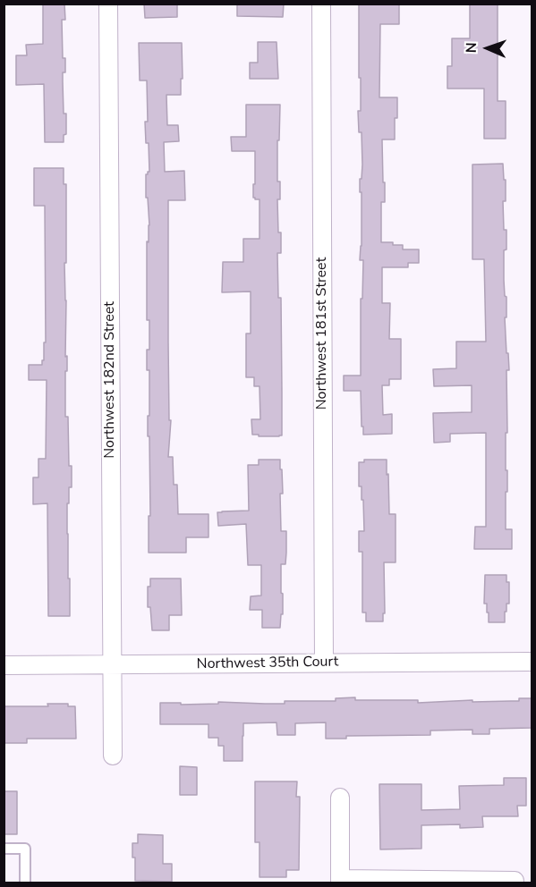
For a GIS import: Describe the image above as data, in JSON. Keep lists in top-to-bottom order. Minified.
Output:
{"streets":{"street":["Northwest 181st Street","Northwest 182nd Street","Northwest 35th Court"]},"crossings":[["Northwest 181st Street","Northwest 35th Court"],["Northwest 182nd Street","Northwest 35th Court"]],"north":"left"}
